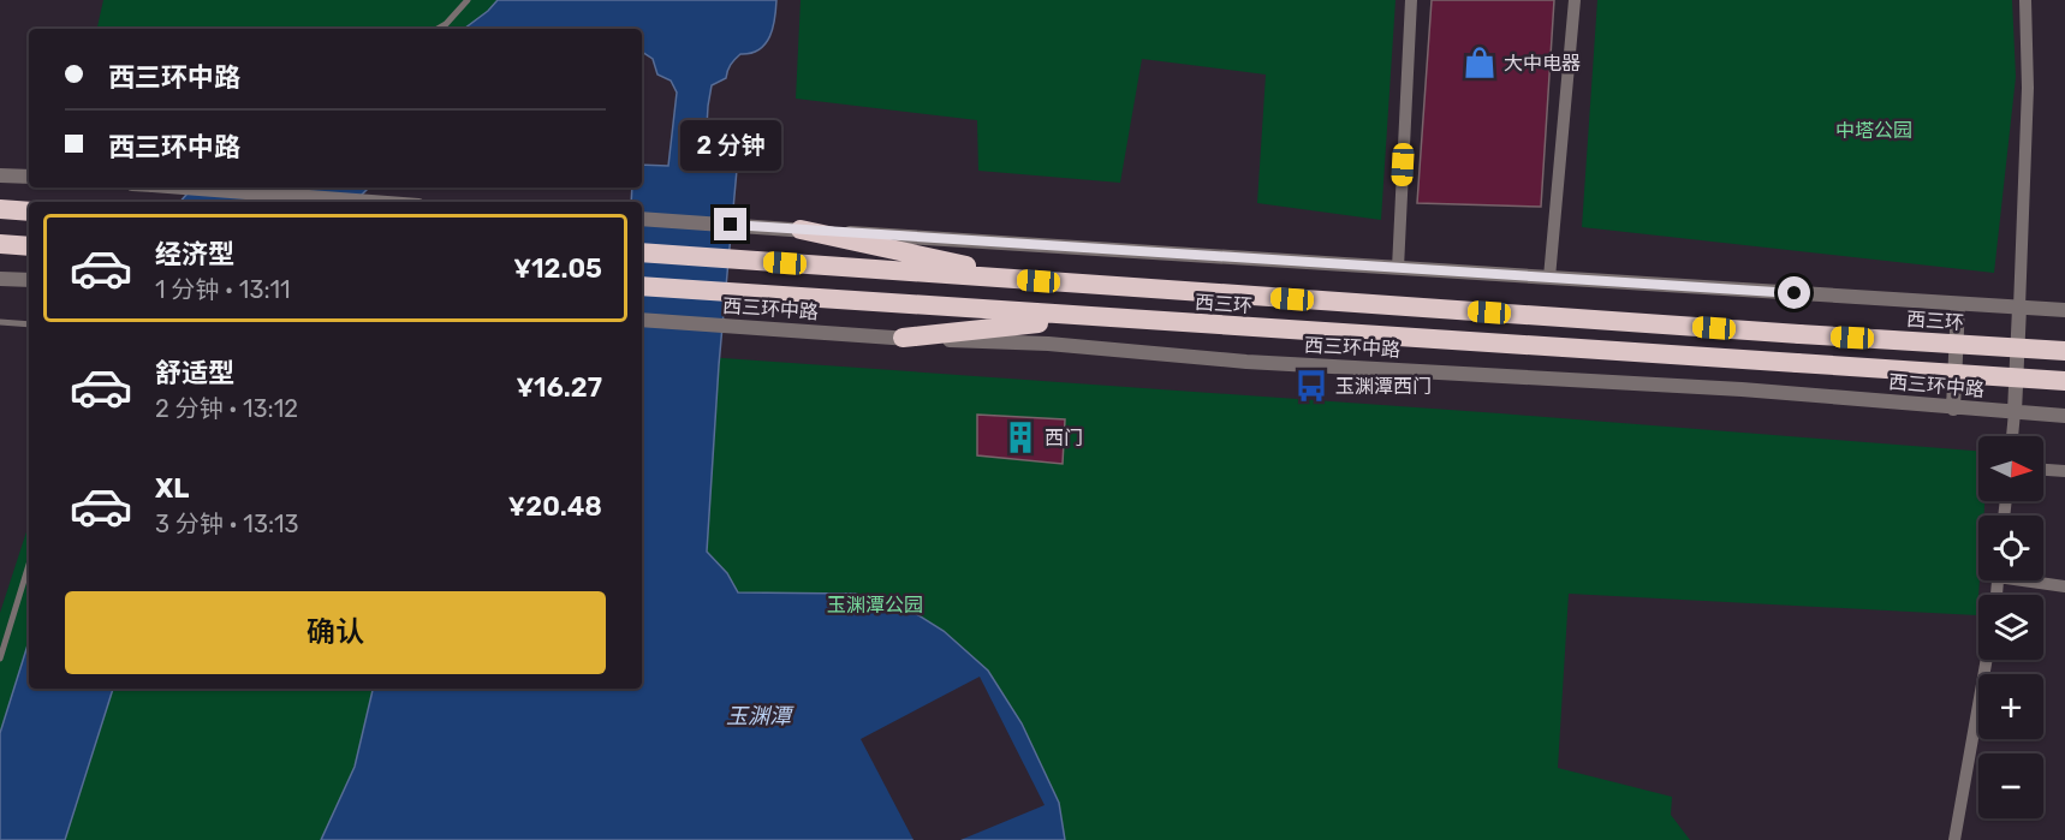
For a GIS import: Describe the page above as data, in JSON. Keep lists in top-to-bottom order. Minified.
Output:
{"streets":{"highway":["西三环"],"street":["西三环中路"]},"water":["玉渊潭"],"parks":["中塔公园","玉渊潭公园"],"places":{"shop":["大中电器"],"bus stop":["玉渊潭西门"],"building":["西门"]},"north":"right","page":{"banner":["西三环中路","西三环中路"],"bubble":"2 分钟","list":[{"name":"经济型","note":"1 分钟 · 13:11","value":"¥12.05"},{"name":"舒适型","note":"2 分钟 · 13:12","value":"¥16.27"},{"name":"XL","note":"3 分钟 · 13:13","value":"¥20.48"}],"map_buttons":["+","−"],"buttons":"确认"}}
